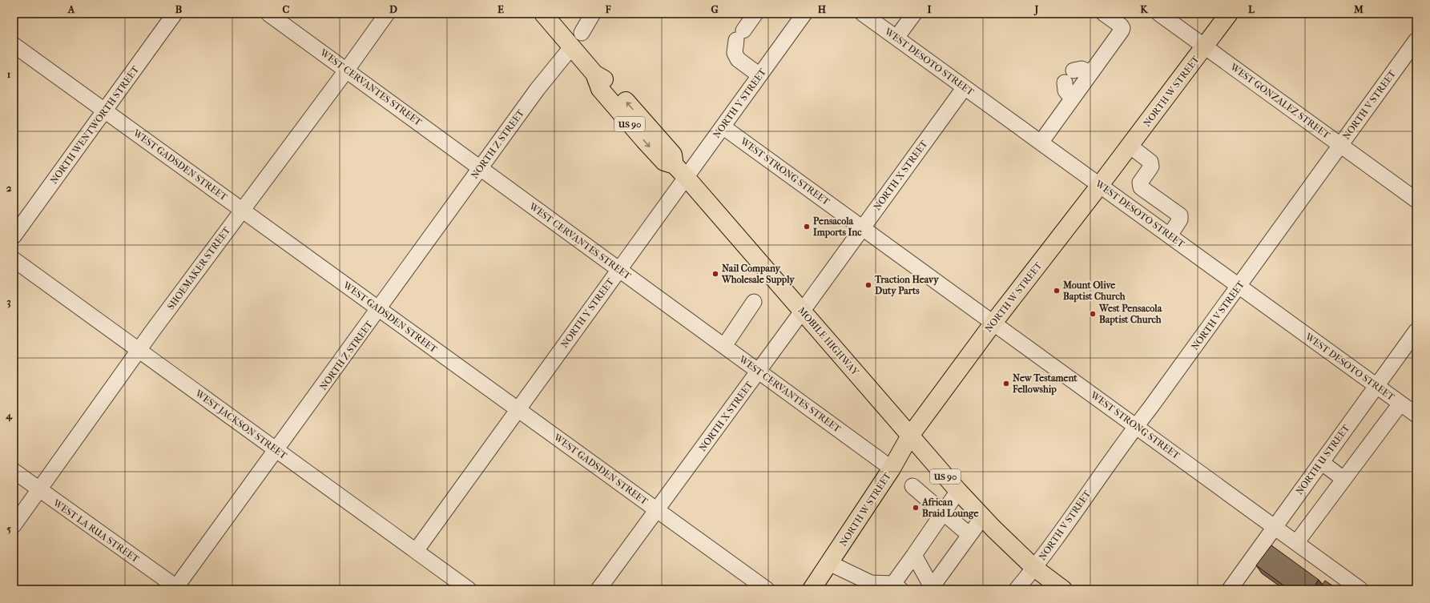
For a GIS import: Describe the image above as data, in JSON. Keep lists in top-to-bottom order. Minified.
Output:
{"streets":{"main road":["NORTH W STREET","US 90","MOBILE HIGHWAY"],"street":["WEST DESOTO STREET","WEST CERVANTES STREET","WEST GONZALEZ STREET","NORTH Y STREET","NORTH V STREET","NORTH WENTWORTH STREET","NORTH Z STREET","WEST GADSDEN STREET","WEST STRONG STREET","NORTH X STREET","SHOEMAKER STREET","WEST JACKSON STREET","NORTH U STREET","WEST LA RUA STREET"]},"crossings":[["WEST DESOTO STREET","NORTH W STREET"],["WEST DESOTO STREET","NORTH V STREET"],["WEST DESOTO STREET","NORTH X STREET"],["WEST DESOTO STREET","NORTH U STREET"],["WEST CERVANTES STREET","NORTH W STREET"],["WEST CERVANTES STREET","NORTH Y STREET"],["WEST CERVANTES STREET","NORTH Z STREET"],["WEST CERVANTES STREET","NORTH X STREET"],["WEST CERVANTES STREET","SHOEMAKER STREET"],["NORTH W STREET","WEST GONZALEZ STREET"],["NORTH W STREET","WEST STRONG STREET"],["NORTH W STREET","MOBILE HIGHWAY"],["WEST GONZALEZ STREET","NORTH V STREET"],["NORTH Y STREET","WEST GADSDEN STREET"],["NORTH Y STREET","WEST STRONG STREET"],["NORTH Y STREET","MOBILE HIGHWAY"],["NORTH Y STREET","WEST JACKSON STREET"],["NORTH V STREET","US 90"],["NORTH V STREET","WEST STRONG STREET"],["US 90","MOBILE HIGHWAY"],["NORTH WENTWORTH STREET","WEST GADSDEN STREET"],["NORTH Z STREET","WEST GADSDEN STREET"],["NORTH Z STREET","MOBILE HIGHWAY"],["NORTH Z STREET","WEST JACKSON STREET"],["NORTH Z STREET","WEST LA RUA STREET"],["WEST GADSDEN STREET","NORTH X STREET"],["WEST GADSDEN STREET","SHOEMAKER STREET"],["WEST STRONG STREET","NORTH X STREET"],["WEST STRONG STREET","NORTH U STREET"],["NORTH X STREET","MOBILE HIGHWAY"],["SHOEMAKER STREET","WEST JACKSON STREET"],["SHOEMAKER STREET","WEST LA RUA STREET"]],"places":["Pensacola Imports Inc","Nail Company Wholesale Supply","Traction Heavy Duty Parts","Mount Olive Baptist Church","West Pensacola Baptist Church","New Testament Fellowship","African Braid Lounge"],"grid":{"columns":["A","B","C","D","E","F","G","H","I","J","K","L","M"],"rows":["1","2","3","4","5"]}}
